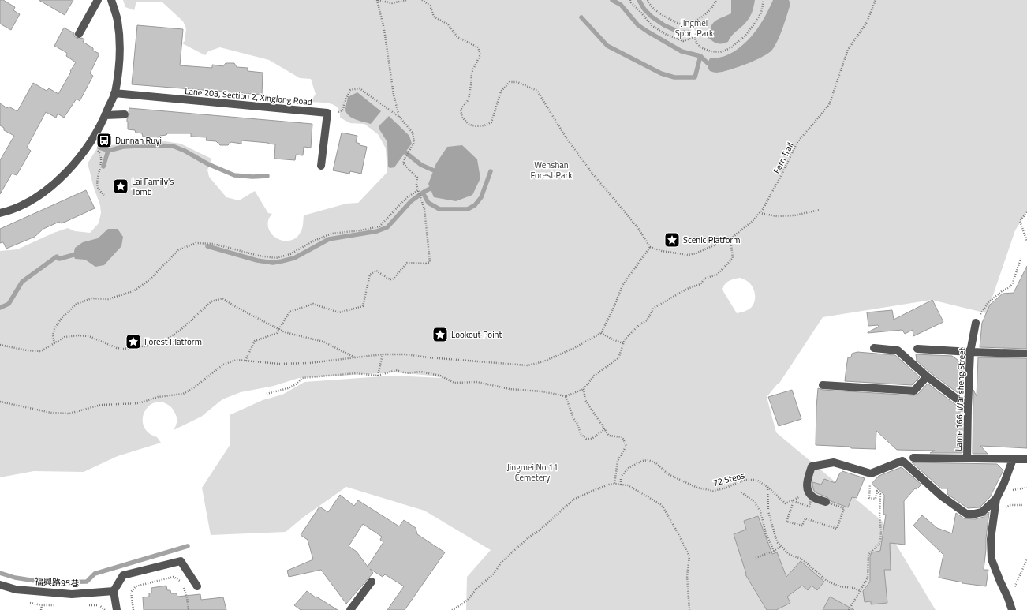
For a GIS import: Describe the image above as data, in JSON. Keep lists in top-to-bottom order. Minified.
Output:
{"streets":{"street":["Lane 203, Section 2, Xinglong Road","Lame 166, Wansheng Street","福興路95巷"],"path":["Fern Trail","72 Steps"]},"parks":["Jingmei Sport Park","Wenshan Forest Park","Jingmei No.11 Cemetery"],"places":{"bus stop":["Dunnan Ruyi"],"place":["Lai Family's Tomb","Scenic Platform","Lookout Point","Forest Platform"]}}
